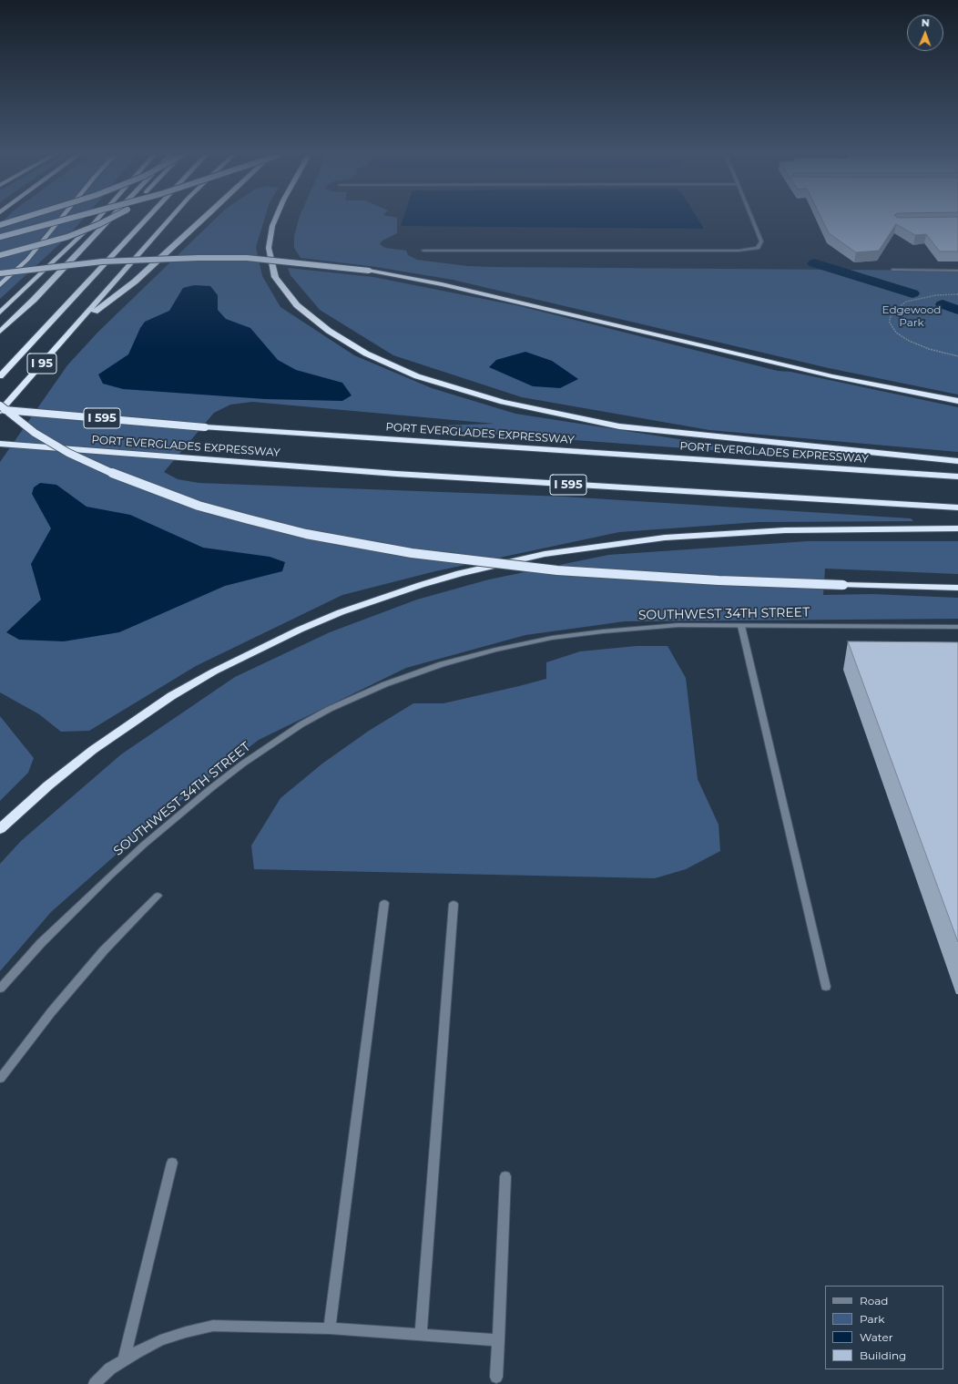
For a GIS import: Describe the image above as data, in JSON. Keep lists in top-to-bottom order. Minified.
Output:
{"streets":{"highway":["I 95","I 595","PORT EVERGLADES EXPRESSWAY"],"street":["SOUTHWEST 34TH STREET"]},"crossings":[["I 95","PORT EVERGLADES EXPRESSWAY"]],"parks":["Edgewood Park"],"legend":["Road","Park","Water","Building"],"north":"top"}
